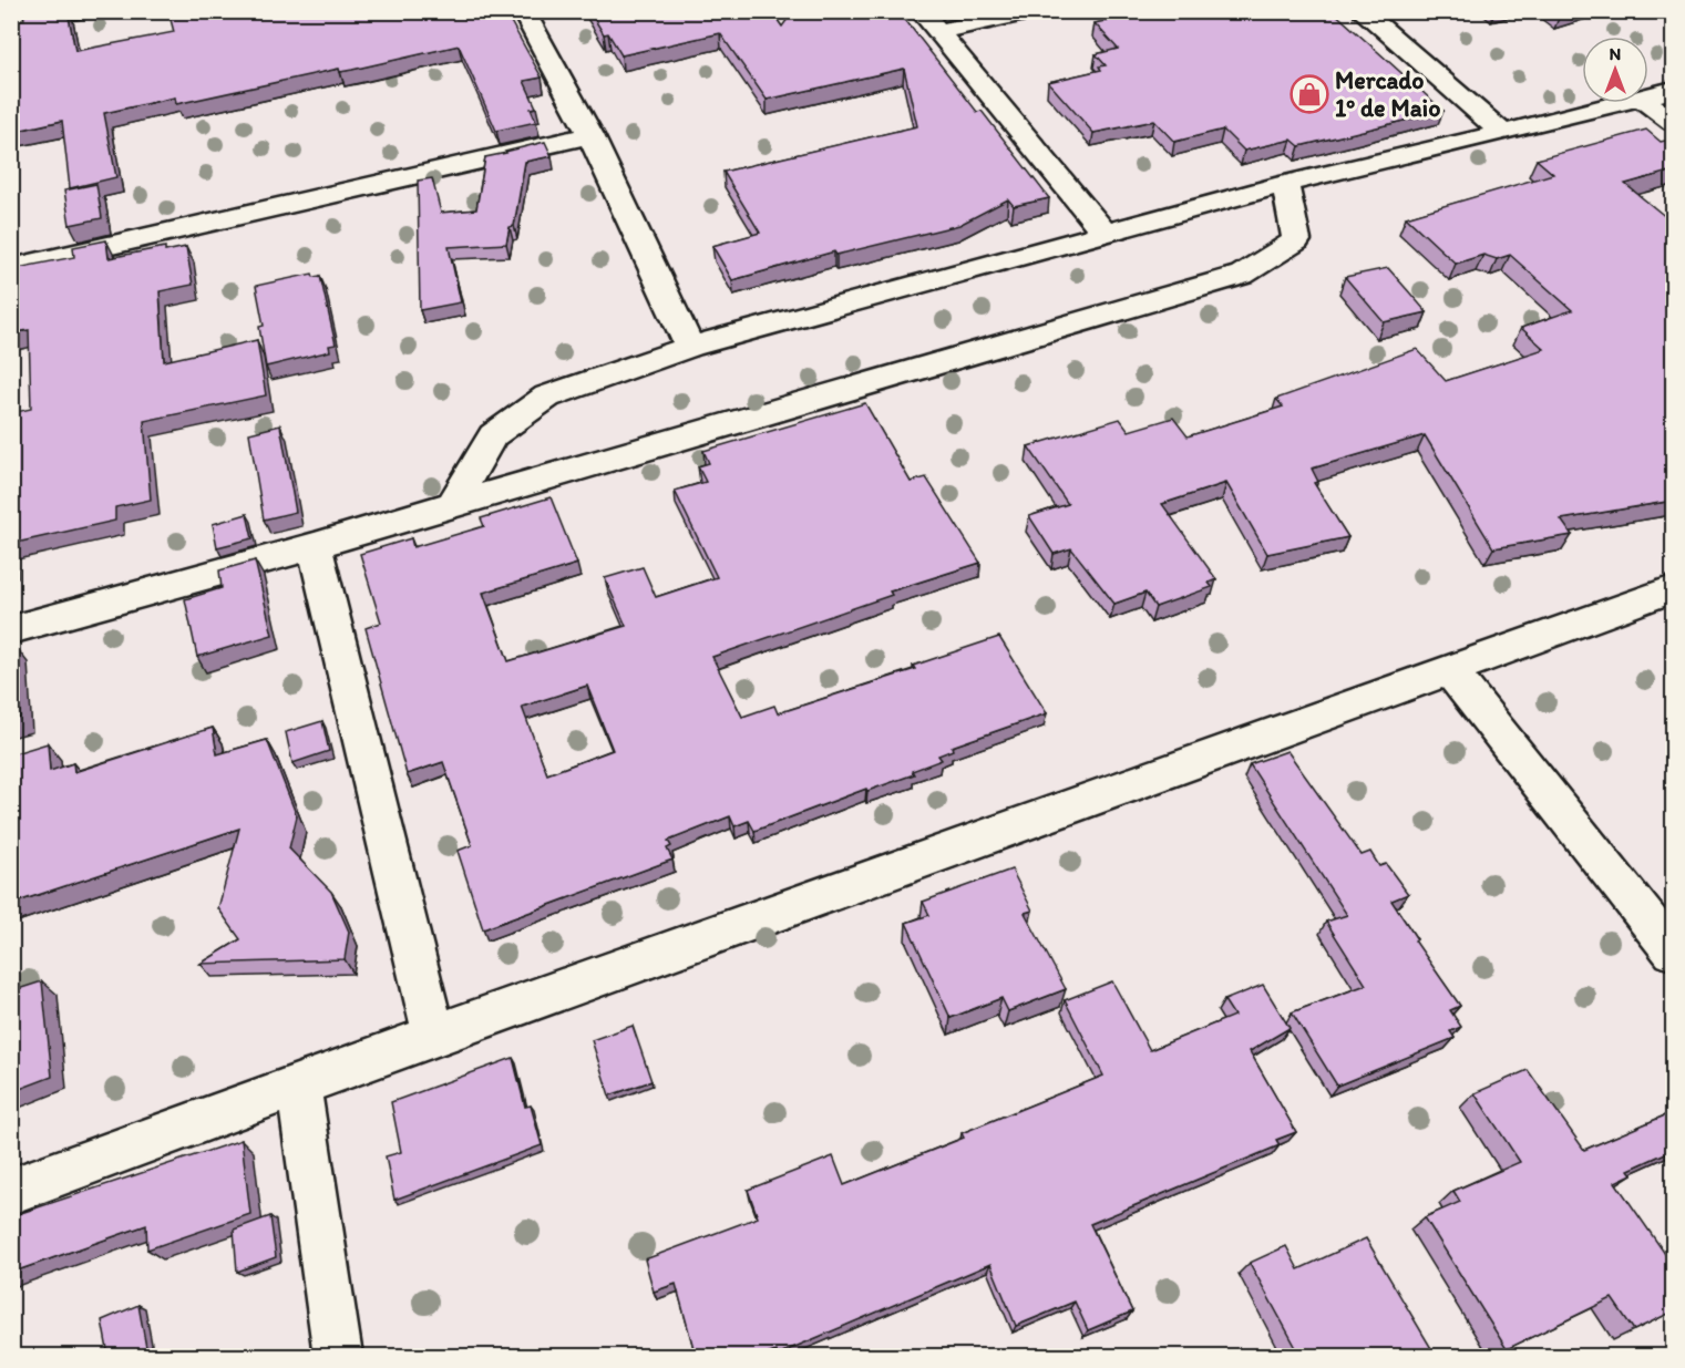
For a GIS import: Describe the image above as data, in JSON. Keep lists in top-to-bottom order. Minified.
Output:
{"places":{"shop":["Mercado 1º de Maio"]},"north":"top"}
